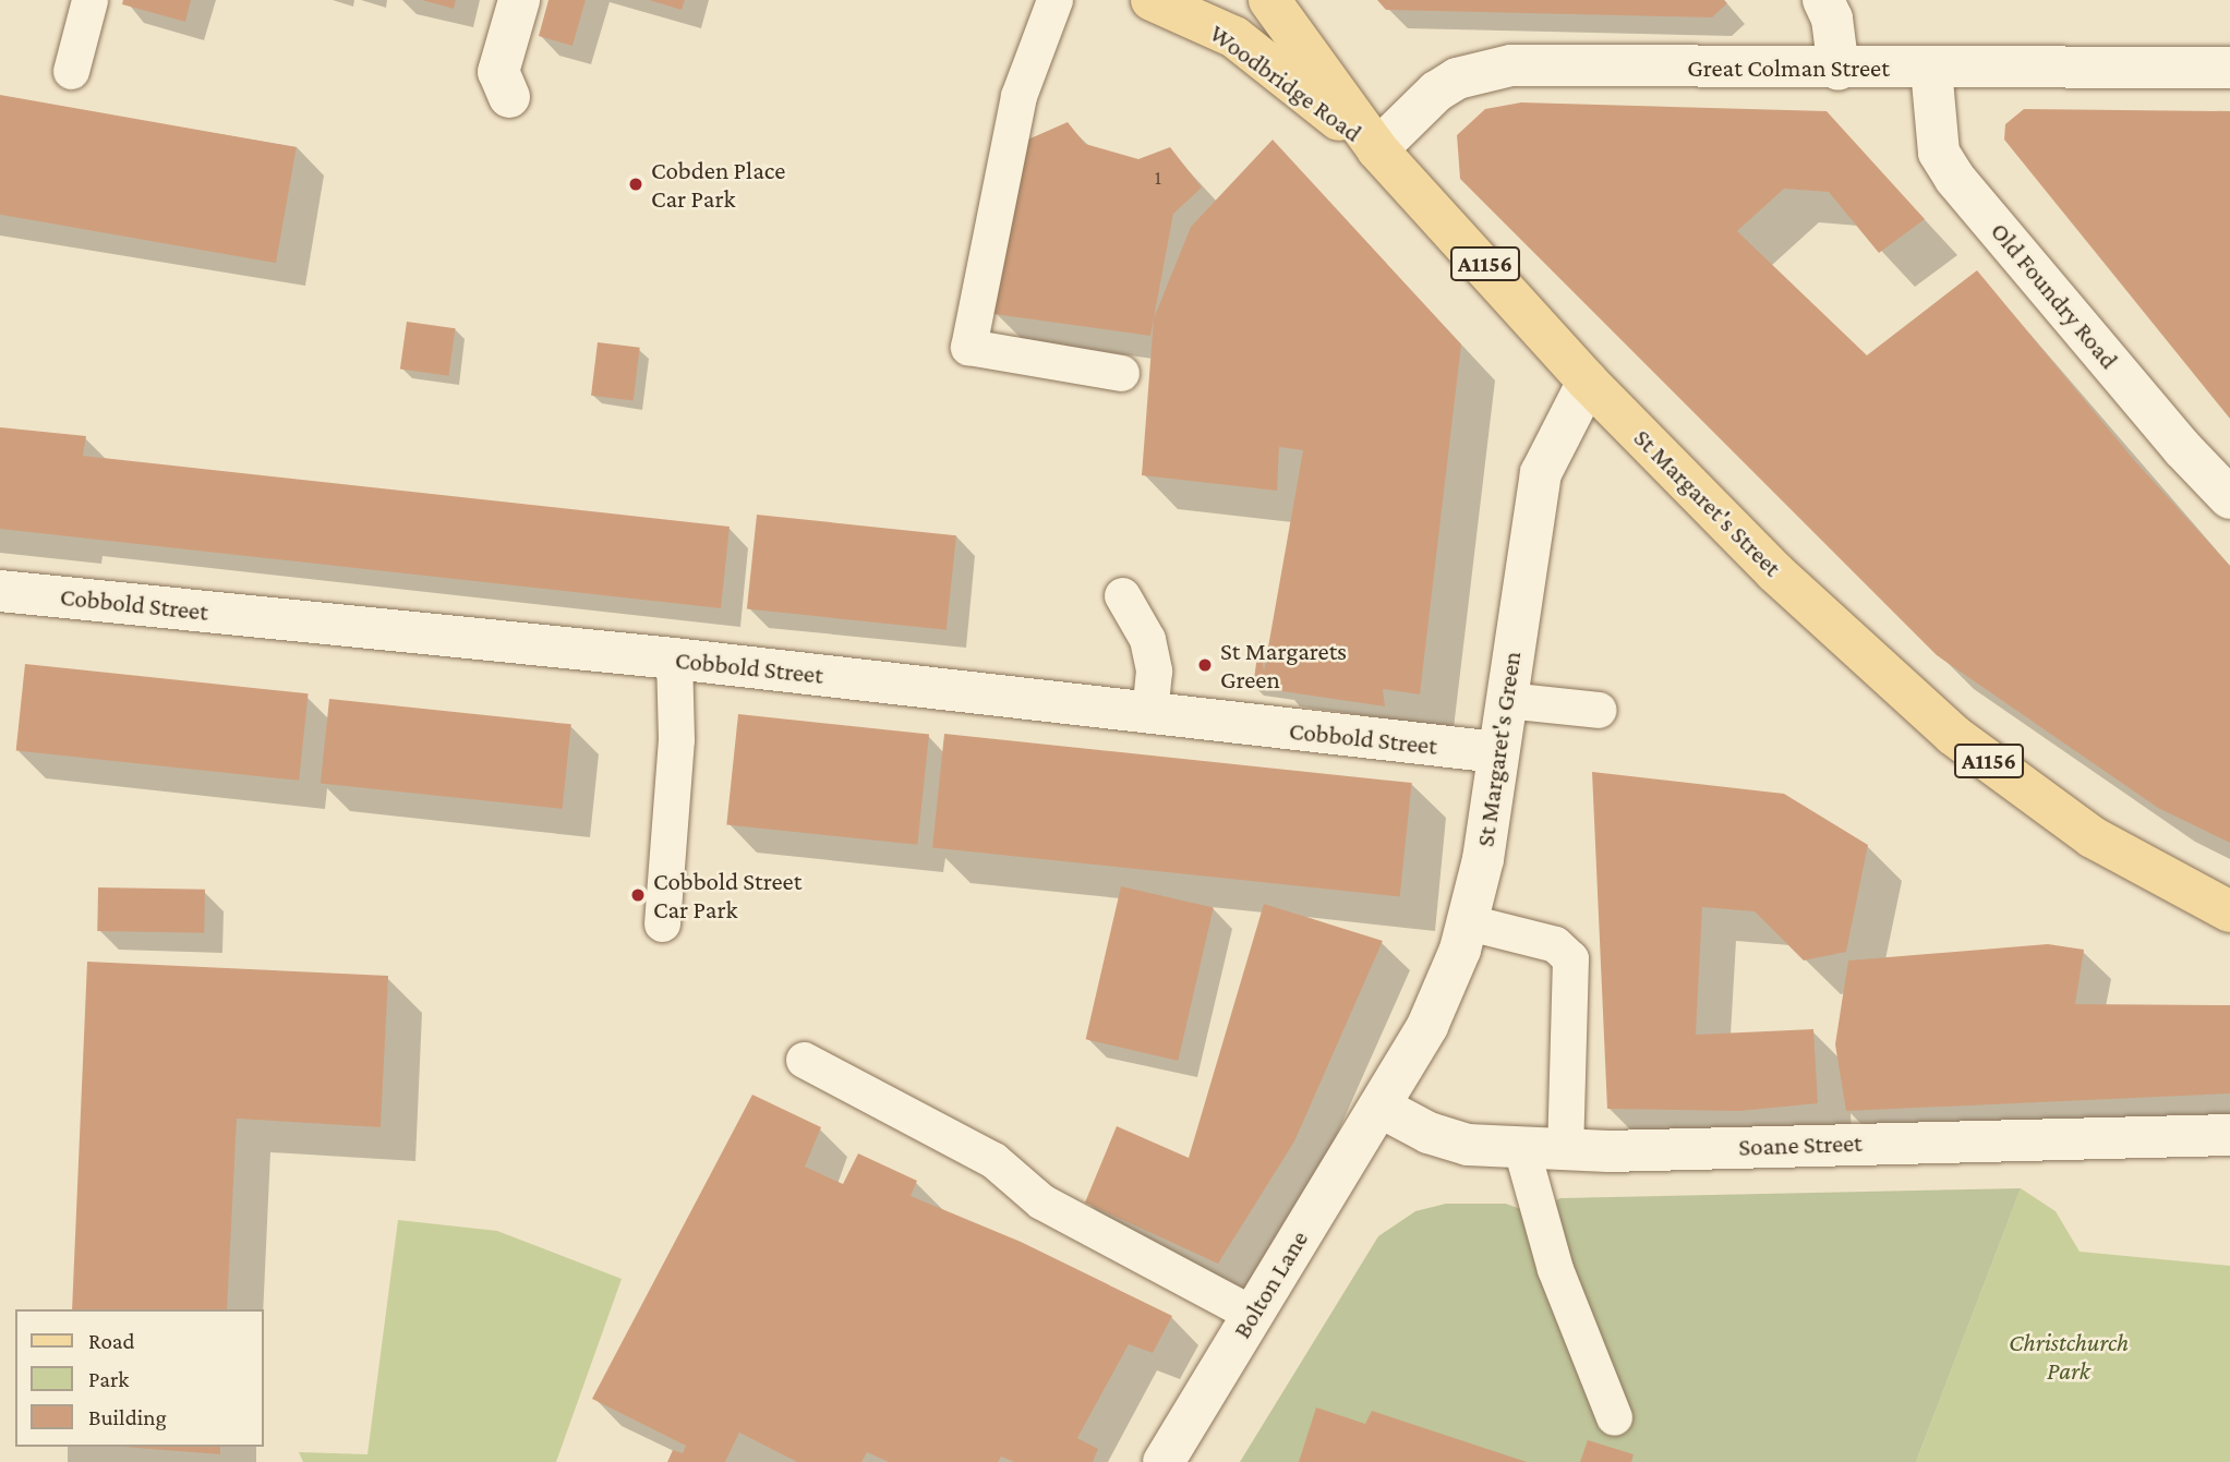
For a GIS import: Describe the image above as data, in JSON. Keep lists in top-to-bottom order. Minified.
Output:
{"streets":{"main road":["Woodbridge Road","A1156","St Margaret's Street"],"street":["Great Colman Street","Old Foundry Road","Cobbold Street","St Margaret's Green","Soane Street","Bolton Lane"]},"crossings":[["Great Colman Street","Woodbridge Road"],["Great Colman Street","Old Foundry Road"],["Great Colman Street","St Margaret's Street"],["Woodbridge Road","St Margaret's Street"],["St Margaret's Street","St Margaret's Green"],["Cobbold Street","St Margaret's Green"],["St Margaret's Green","Soane Street"],["St Margaret's Green","Bolton Lane"],["Soane Street","Bolton Lane"]],"parks":["Christchurch Park"],"places":["Cobden Place Car Park","St Margarets Green","Cobbold Street Car Park"],"house_numbers":["1"],"legend":["Road","Park","Building"]}
